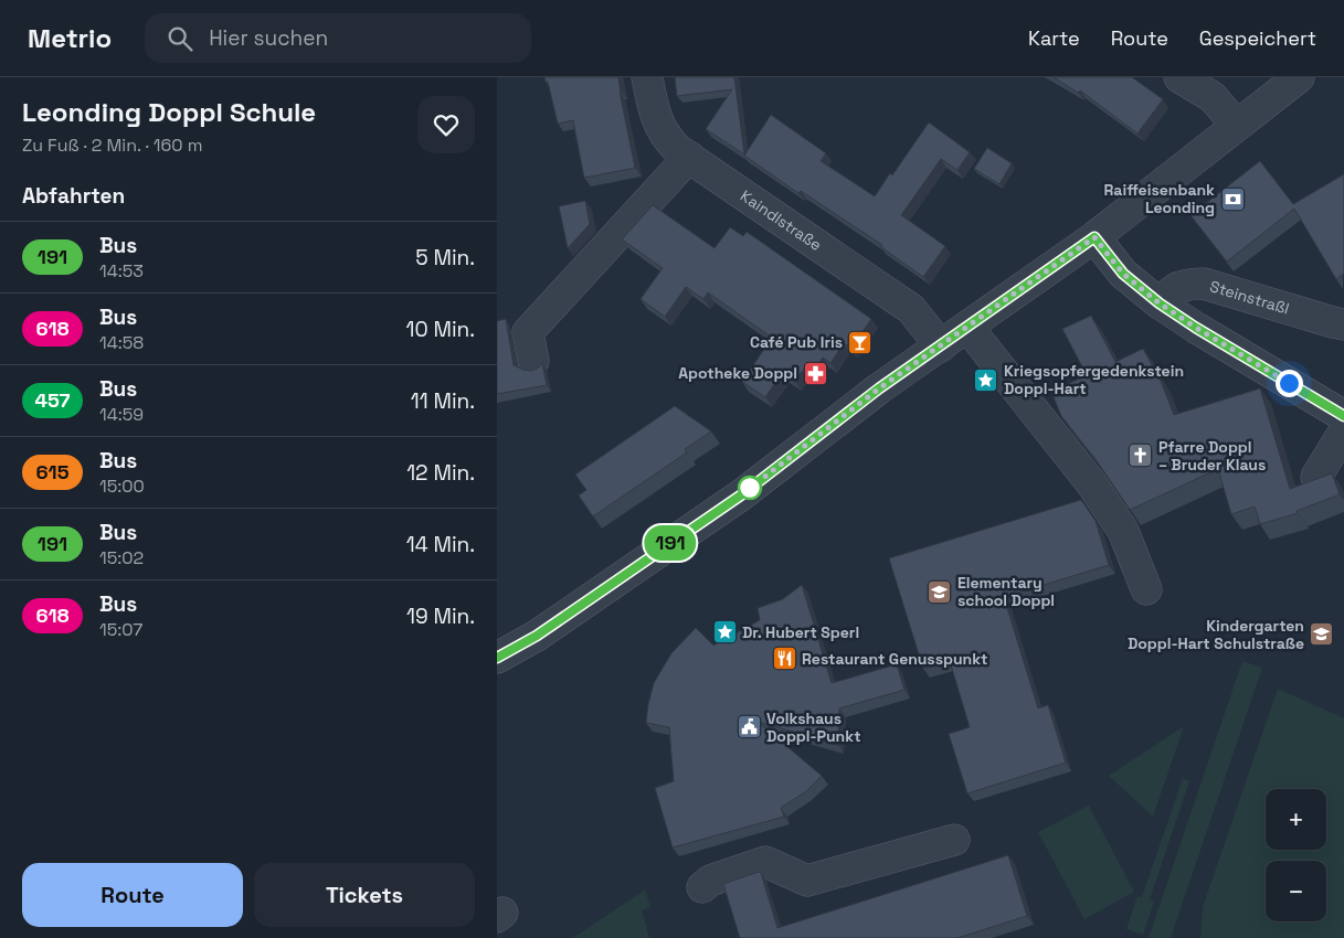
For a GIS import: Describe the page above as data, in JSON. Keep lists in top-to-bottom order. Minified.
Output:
{"streets":{"street":["Kaindlstraße","Steinstraßl"]},"places":{"bank":["Raiffeisenbank Leonding"],"bar":["Café Pub Iris"],"pharmacy":["Apotheke Doppl"],"place":["Kriegsopfergedenkstein Doppl-Hart","Dr. Hubert Sperl"],"church":["Pfarre Doppl – Bruder Klaus"],"school or university":["Elementary school Doppl","Kindergarten Doppl-Hart Schulstraße"],"restaurant":["Restaurant Genusspunkt"],"public building":["Volkshaus Doppl-Punkt"]},"lines":["bus line 191"],"page":{"header":"Metrio","search":"Hier suchen","nav":["Karte","Route","Gespeichert"],"heading":[["Leonding Doppl Schule","Zu Fuß · 2 Min. · 160 m"],"Abfahrten"],"on_map":"191","list":[{"mark":"191","name":"Bus","note":"14:53","value":"5 Min."},{"mark":"618","name":"Bus","note":"14:58","value":"10 Min."},{"mark":"457","name":"Bus","note":"14:59","value":"11 Min."},{"mark":"615","name":"Bus","note":"15:00","value":"12 Min."},{"mark":"191","name":"Bus","note":"15:02","value":"14 Min."},{"mark":"618","name":"Bus","note":"15:07","value":"19 Min."}],"map_buttons":["+","−"],"buttons":["Route","Tickets"]}}
